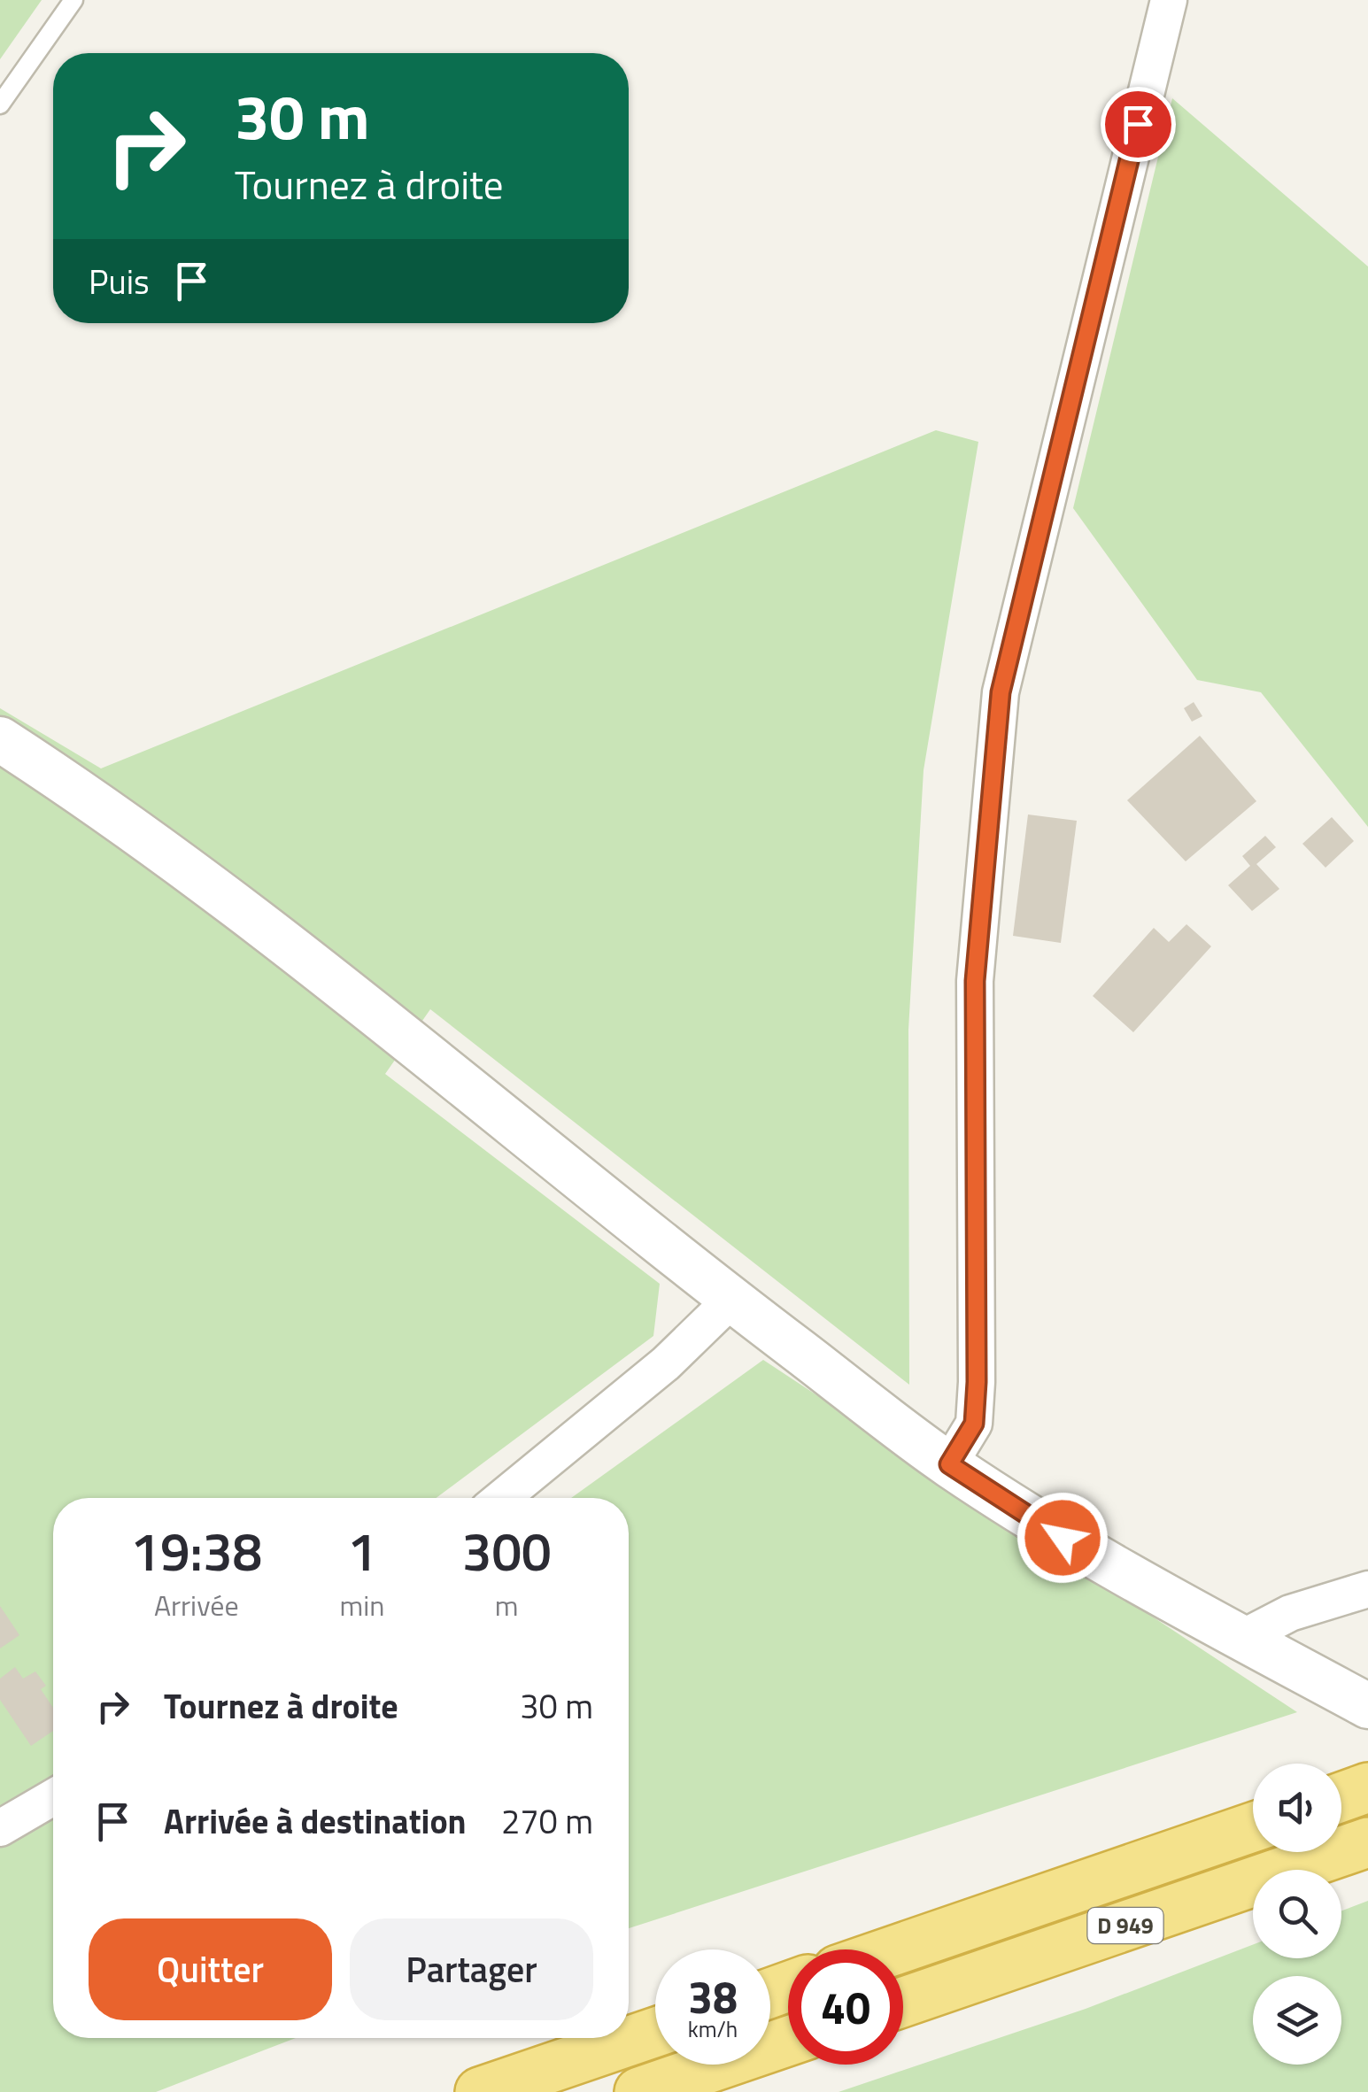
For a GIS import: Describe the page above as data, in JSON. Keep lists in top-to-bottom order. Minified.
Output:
{"streets":{"highway":["D 949"]},"page":{"turn":["30 m","Tournez à droite"],"then":"Puis","eta":["19:38","Arrivée","1","min","300","m"],"list":[{"name":"Tournez à droite","value":"30 m"},{"name":"Arrivée à destination","value":"270 m"}],"buttons":["Quitter","Partager"],"speed":"38 km/h","limit":"40"}}
